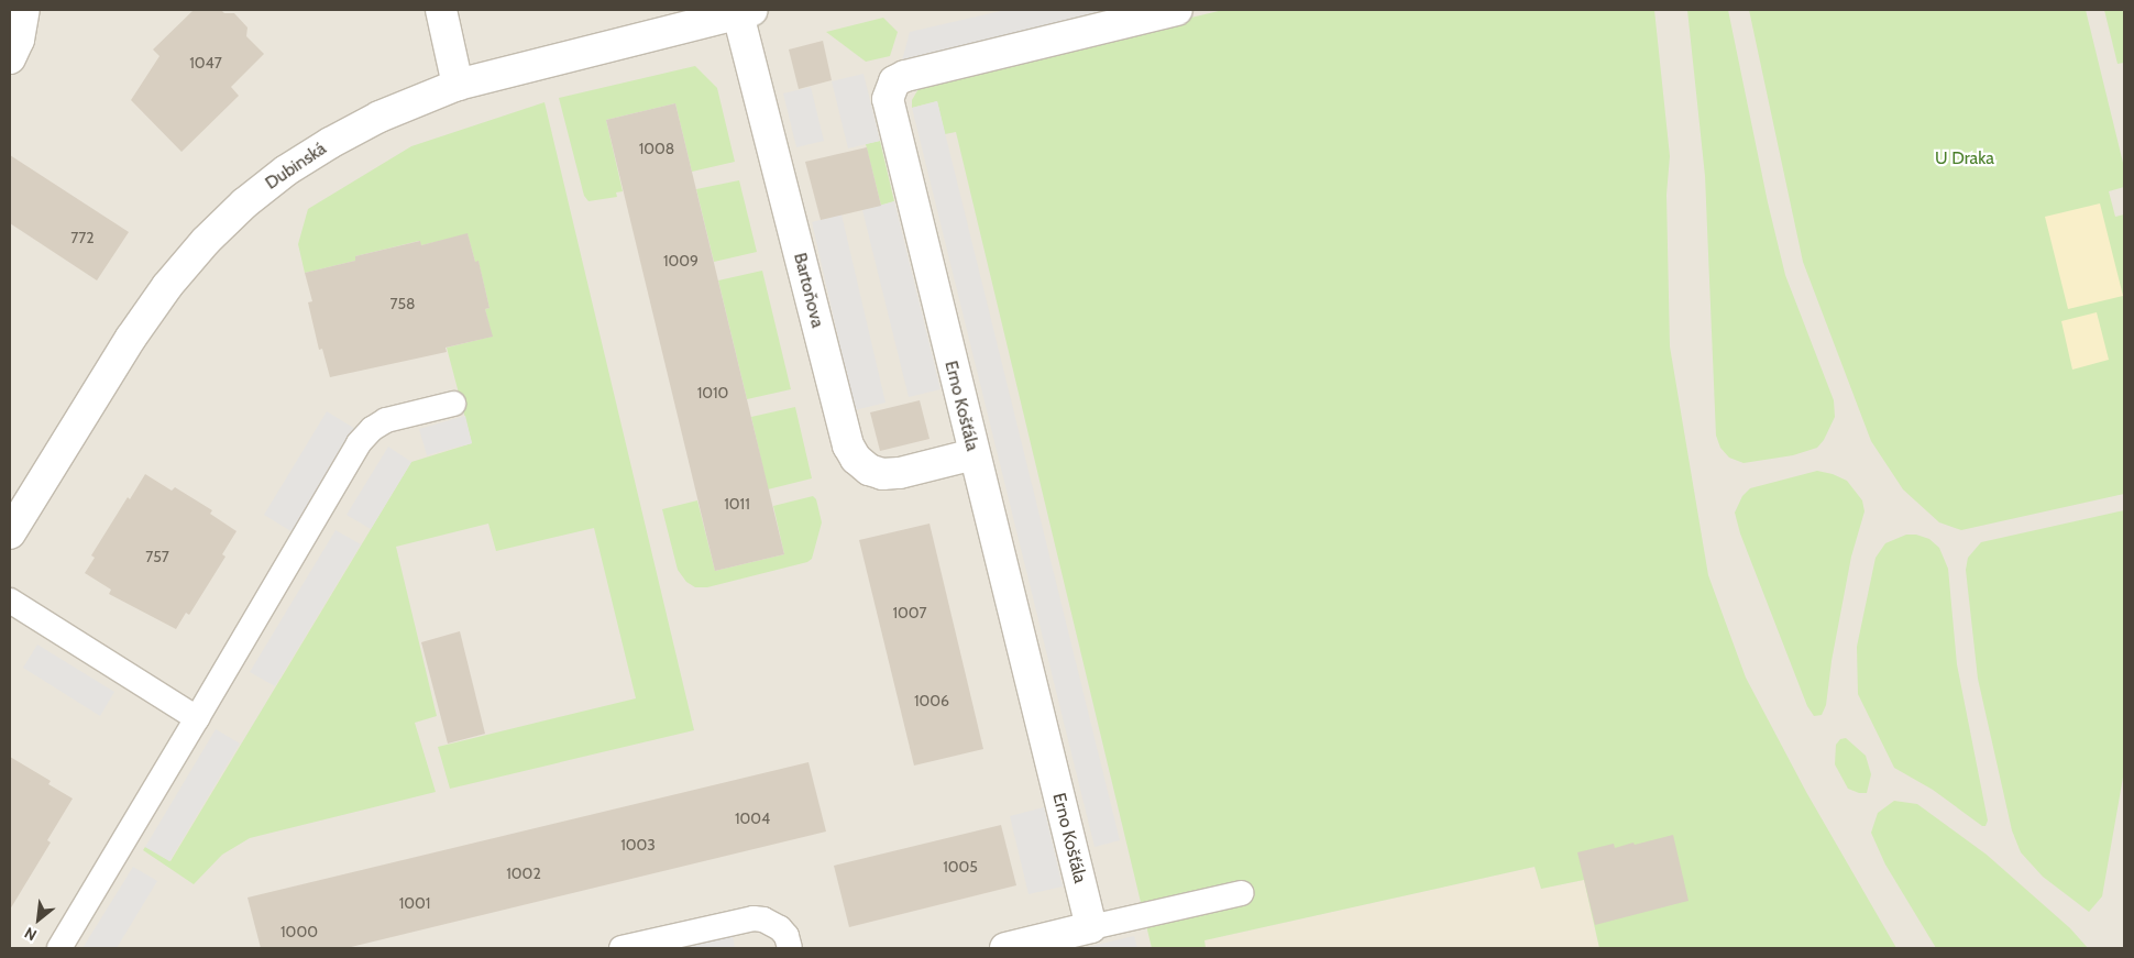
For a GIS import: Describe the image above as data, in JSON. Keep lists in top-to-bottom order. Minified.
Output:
{"streets":{"street":["Dubinská","Bartoňova","Erno Košťála"]},"crossings":[["Dubinská","Bartoňova"],["Bartoňova","Erno Košťála"]],"parks":["U Draka"],"house_numbers":["1047","1008","772","1009","758","1010","1011","757","1007","1006","1004","1003","1005","1002","1001","1000"],"north":"bottom left"}
